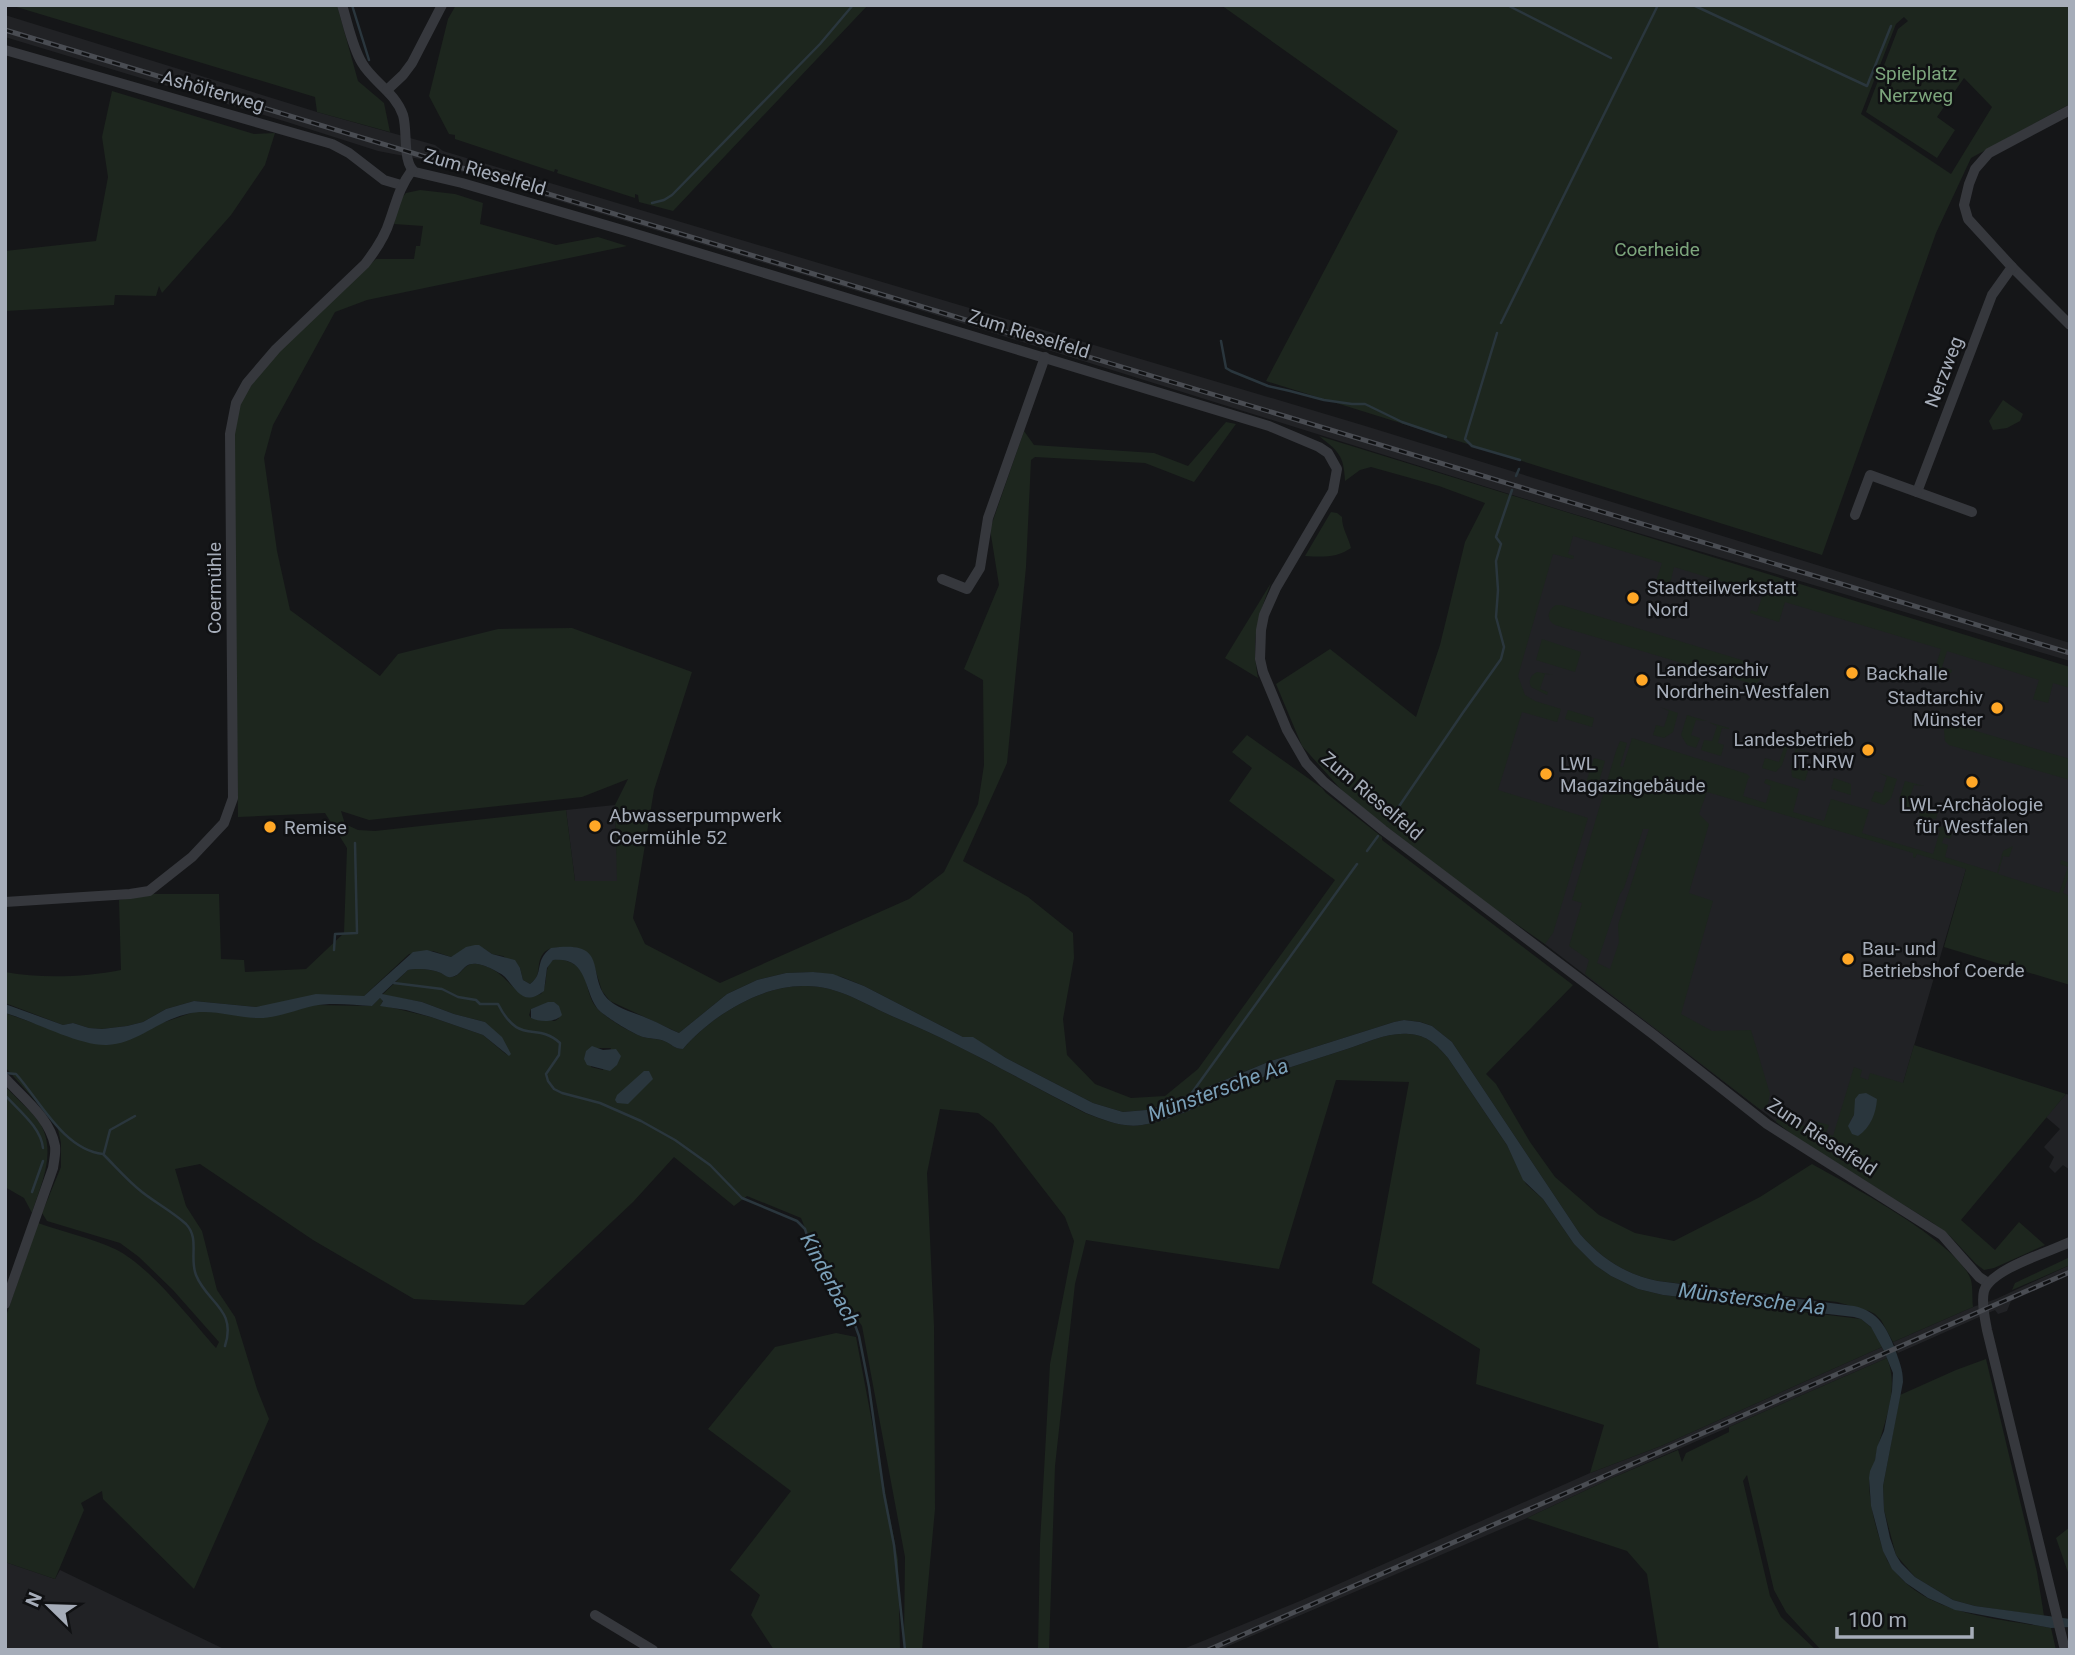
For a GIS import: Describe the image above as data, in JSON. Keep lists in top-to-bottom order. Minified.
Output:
{"streets":{"street":["Ashölterweg","Zum Rieselfeld","Nerzweg","Coermühle"]},"crossings":[["Ashölterweg","Coermühle"],["Zum Rieselfeld","Coermühle"]],"water":["Münstersche Aa","Kinderbach"],"parks":["Spielplatz Nerzweg","Coerheide"],"places":["Stadtteilwerkstatt Nord","Backhalle","Landesarchiv Nordrhein-Westfalen","Stadtarchiv Münster","Landesbetrieb IT.NRW","LWL Magazingebäude","LWL-Archäologie für Westfalen","Abwasserpumpwerk Coermühle 52","Remise","Bau- und Betriebshof Coerde"],"scale_bar":"100 m","north":"top left"}
